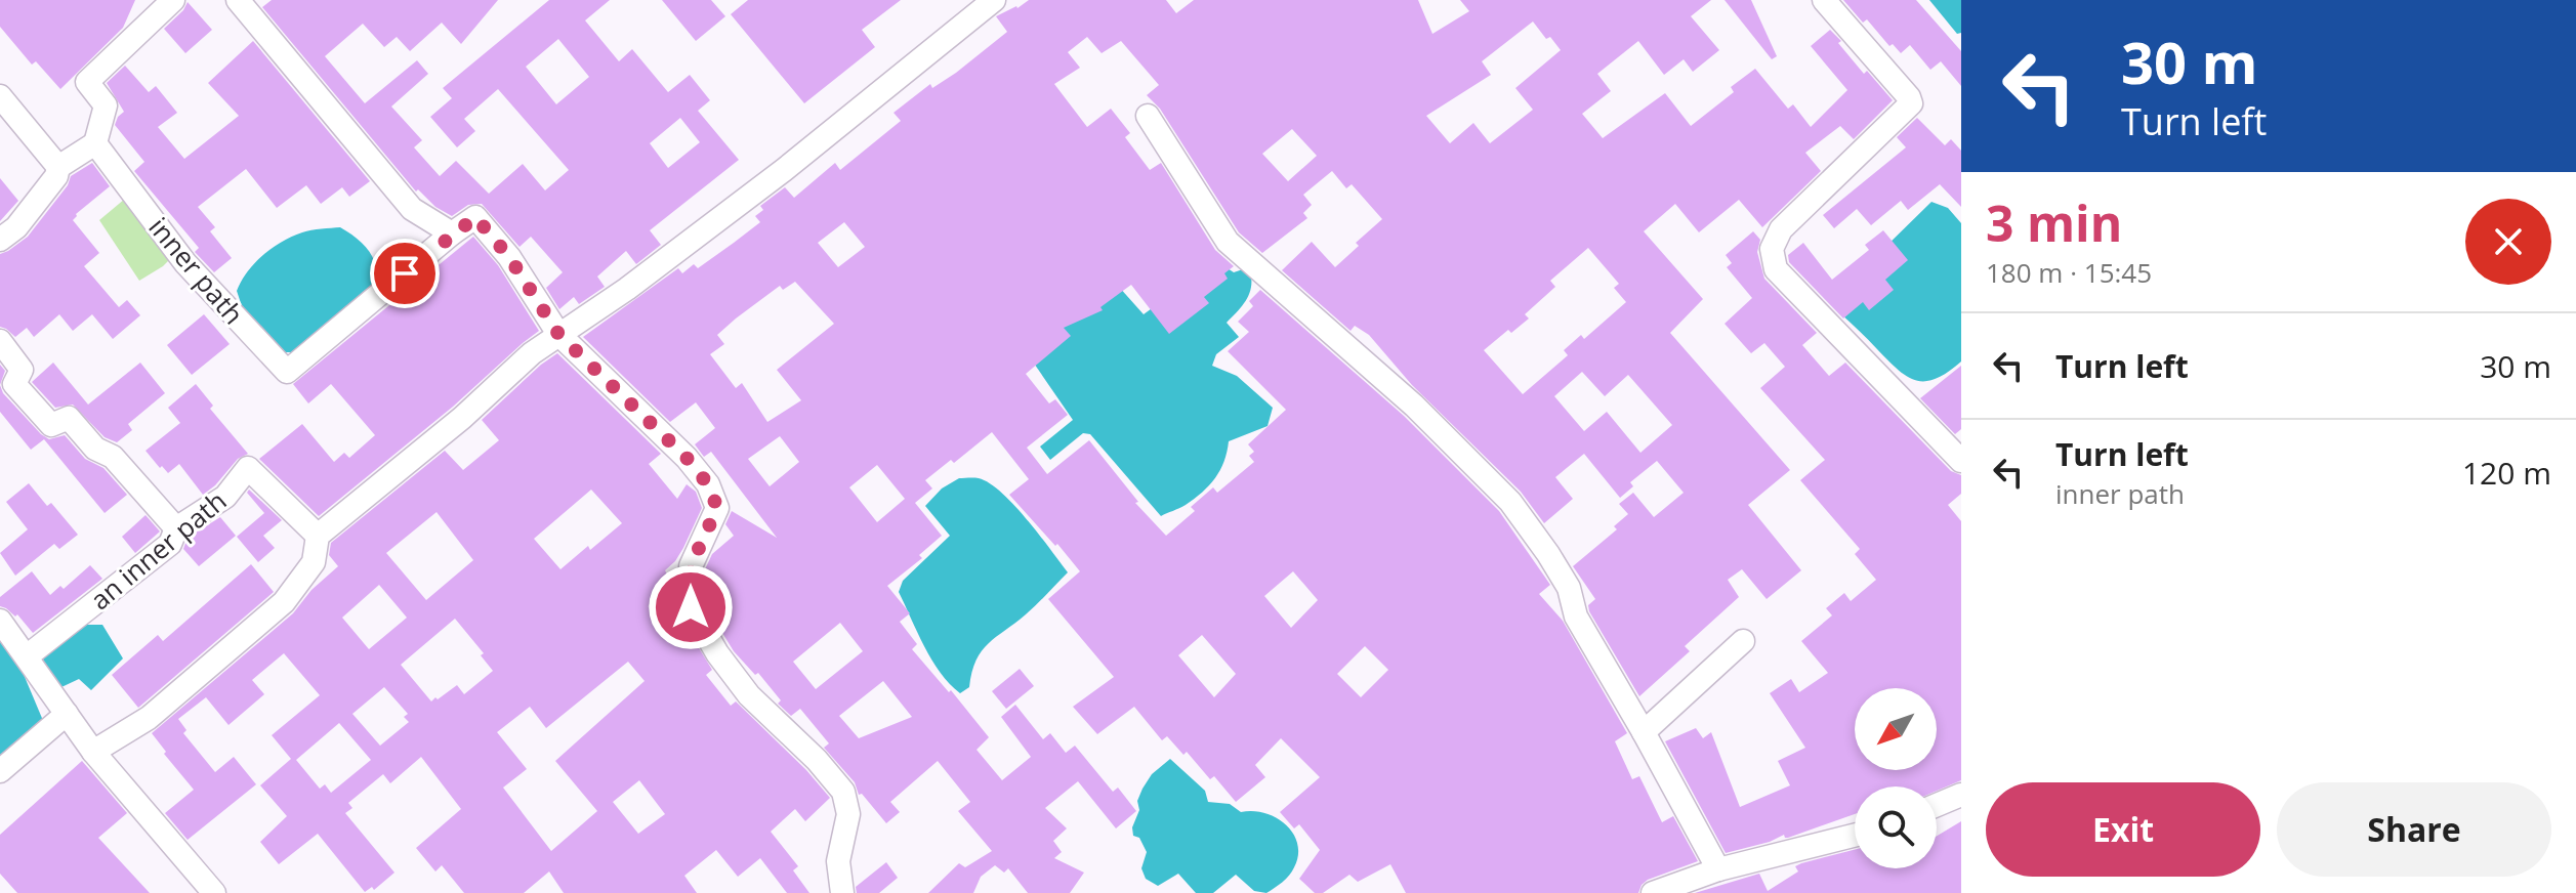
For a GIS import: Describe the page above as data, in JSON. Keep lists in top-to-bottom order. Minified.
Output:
{"streets":{"street":["inner path","an inner path"]},"north":"bottom left","page":{"turn":["30 m","Turn left"],"heading":["3 min","180 m · 15:45"],"list":[{"name":"Turn left","value":"30 m"},{"name":"Turn left","note":"inner path","value":"120 m"}],"buttons":["Exit","Share"]}}
